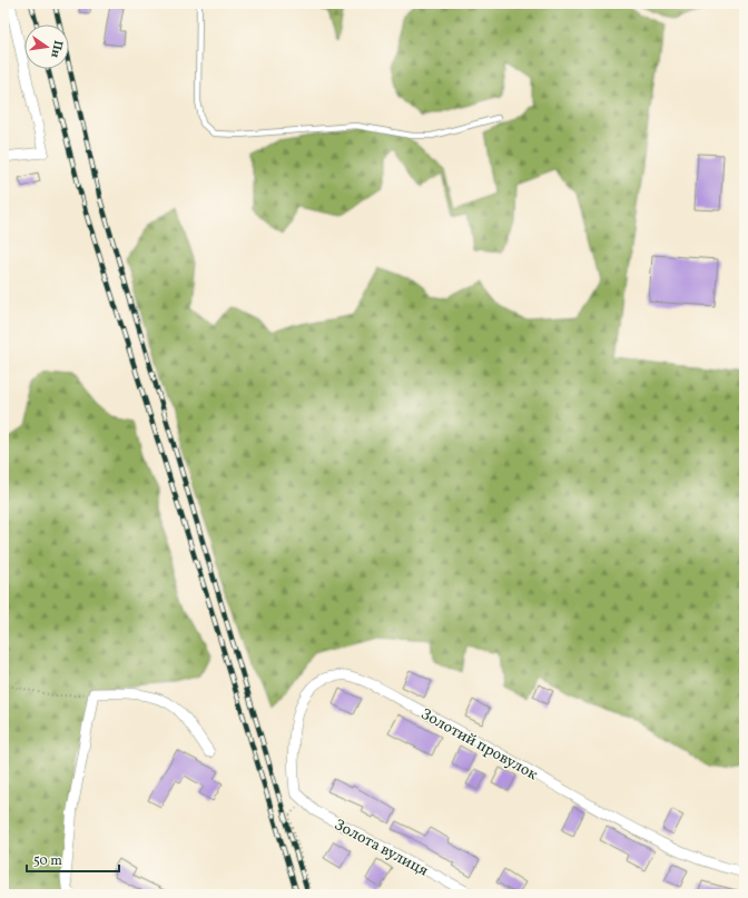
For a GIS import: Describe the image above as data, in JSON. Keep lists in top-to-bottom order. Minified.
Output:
{"streets":{"street":["Золотий провулок","Золота вулиця"]},"crossings":[["Золотий провулок","Золота вулиця"]],"scale_bar":"50 m","north":"right"}
